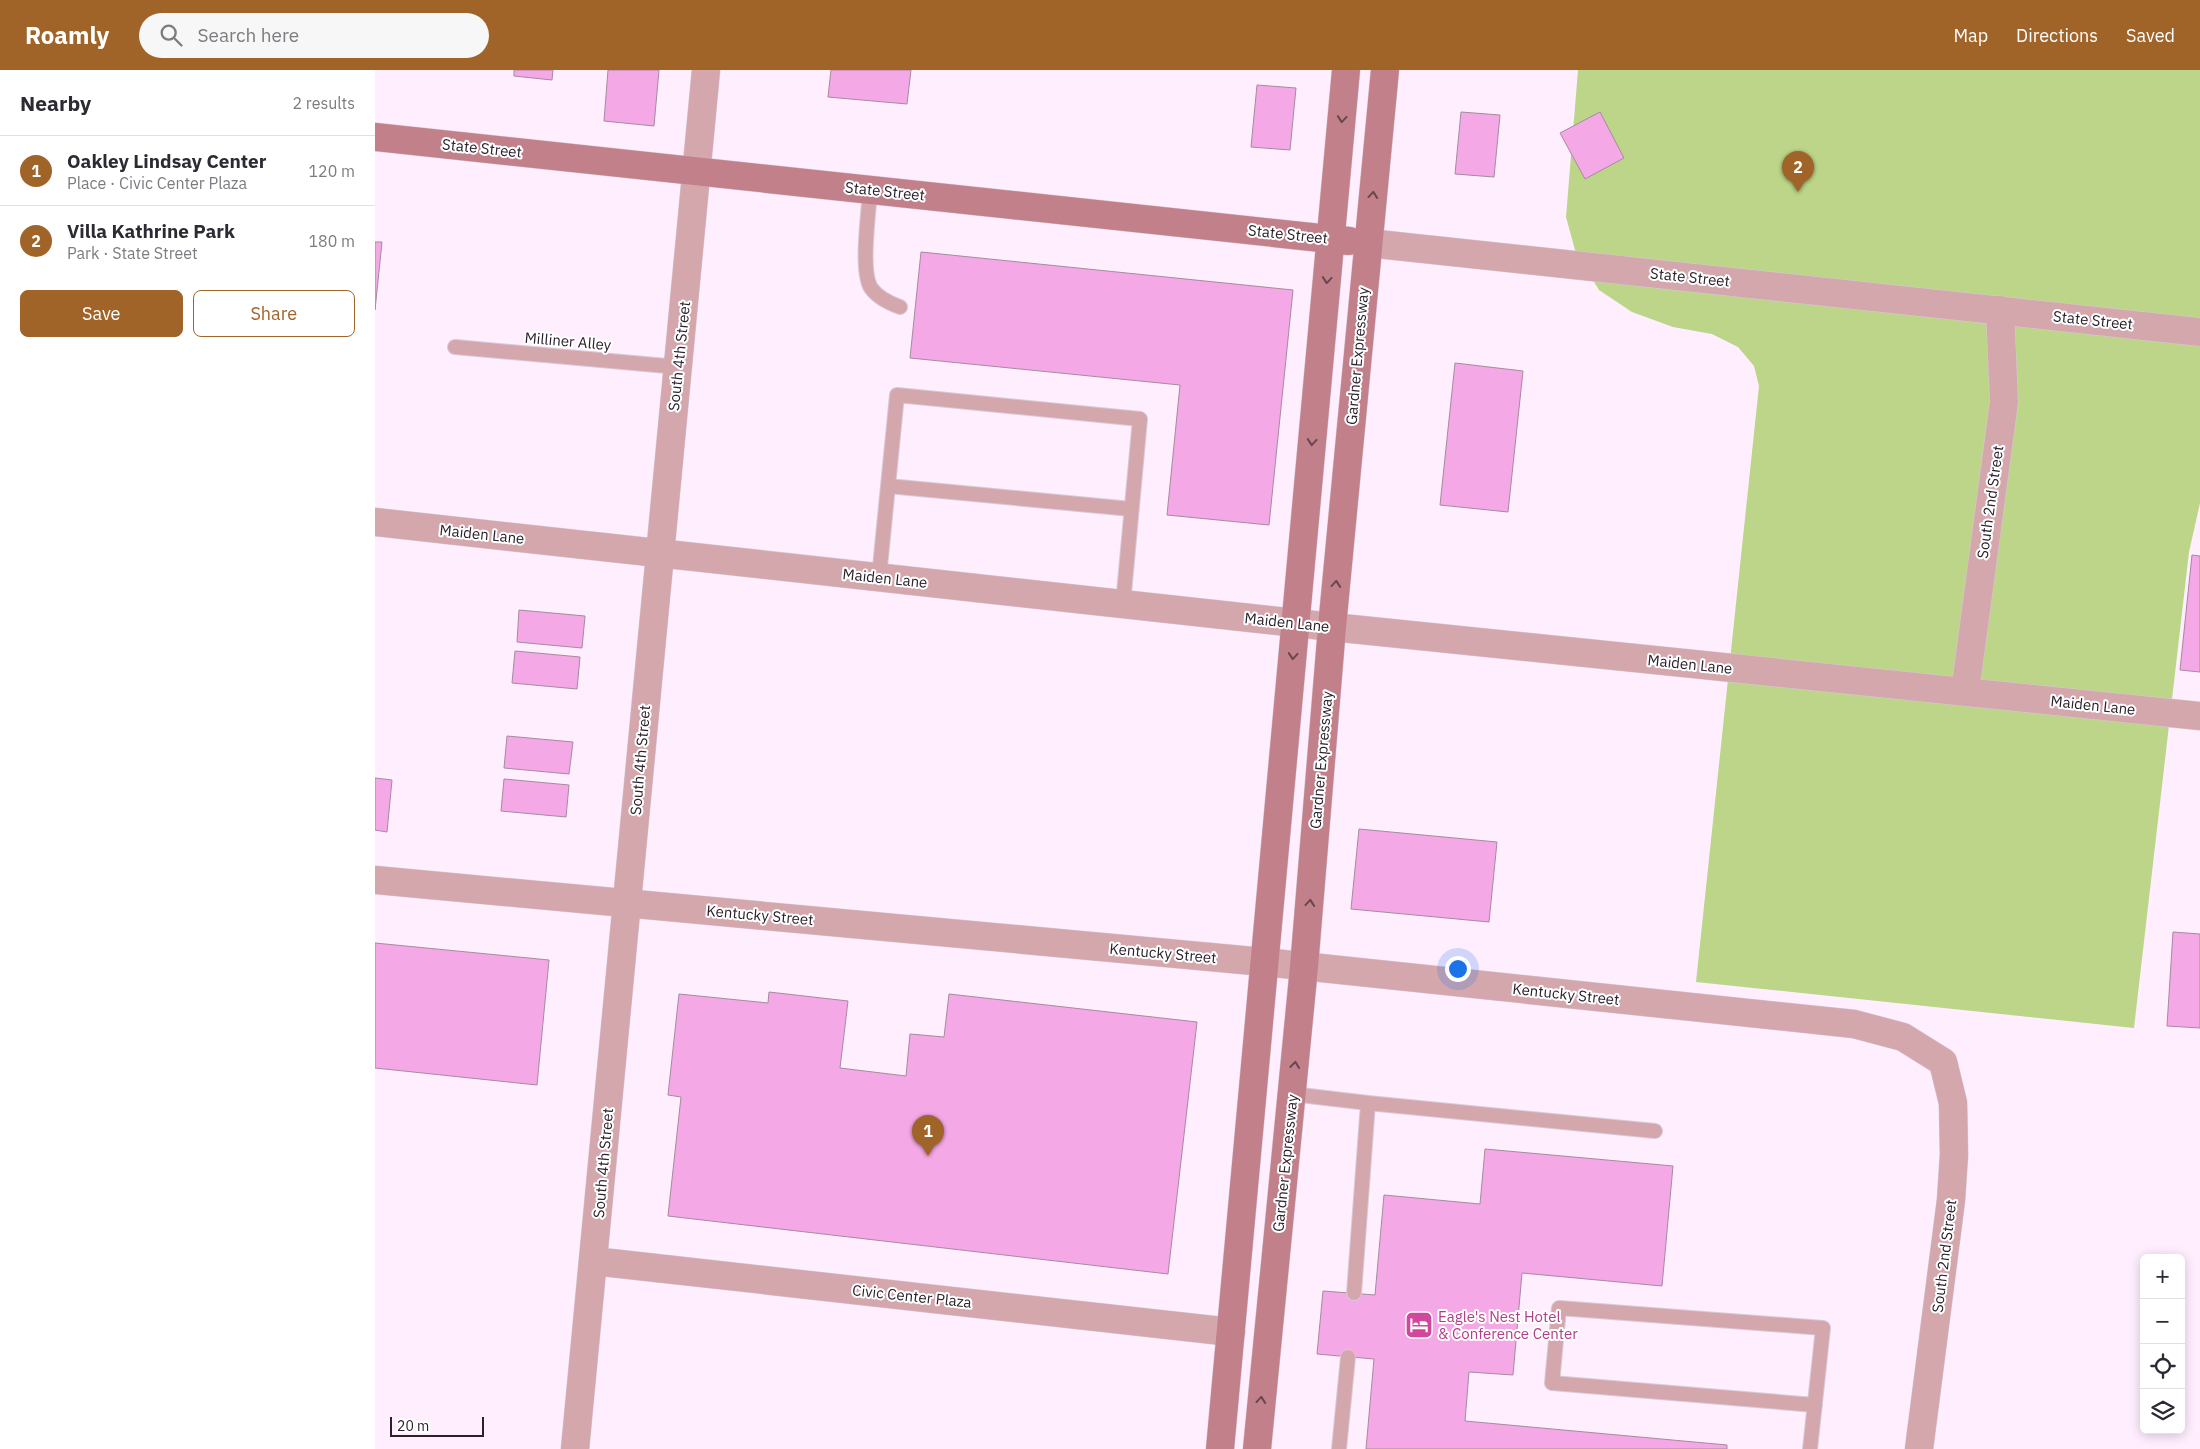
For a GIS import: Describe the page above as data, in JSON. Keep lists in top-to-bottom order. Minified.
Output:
{"streets":{"main road":["State Street","Gardner Expressway"],"street":["South 4th Street","South 2nd Street","Maiden Lane","Kentucky Street","Civic Center Plaza"],"lane":["Milliner Alley"]},"crossings":[["State Street","South 4th Street"],["State Street","Gardner Expressway"],["State Street","South 2nd Street"],["Milliner Alley","South 4th Street"],["South 4th Street","Maiden Lane"],["South 4th Street","Kentucky Street"],["South 4th Street","Civic Center Plaza"],["Gardner Expressway","Maiden Lane"],["Gardner Expressway","Kentucky Street"],["South 2nd Street","Maiden Lane"],["South 2nd Street","Kentucky Street"]],"places":{"hotel":["Eagle's Nest Hotel & Conference Center"]},"scale_bar":"20 m","page":{"header":"Roamly","search":"Search here","nav":["Map","Directions","Saved"],"heading":["Nearby","2 results"],"list":[{"mark":"1","name":"Oakley Lindsay Center","note":"Place · Civic Center Plaza","value":"120 m"},{"mark":"2","name":"Villa Kathrine Park","note":"Park · State Street","value":"180 m"}],"pins":["2","1"],"buttons":["Save","Share"],"map_buttons":["+","−"],"scale":"20 m"}}
